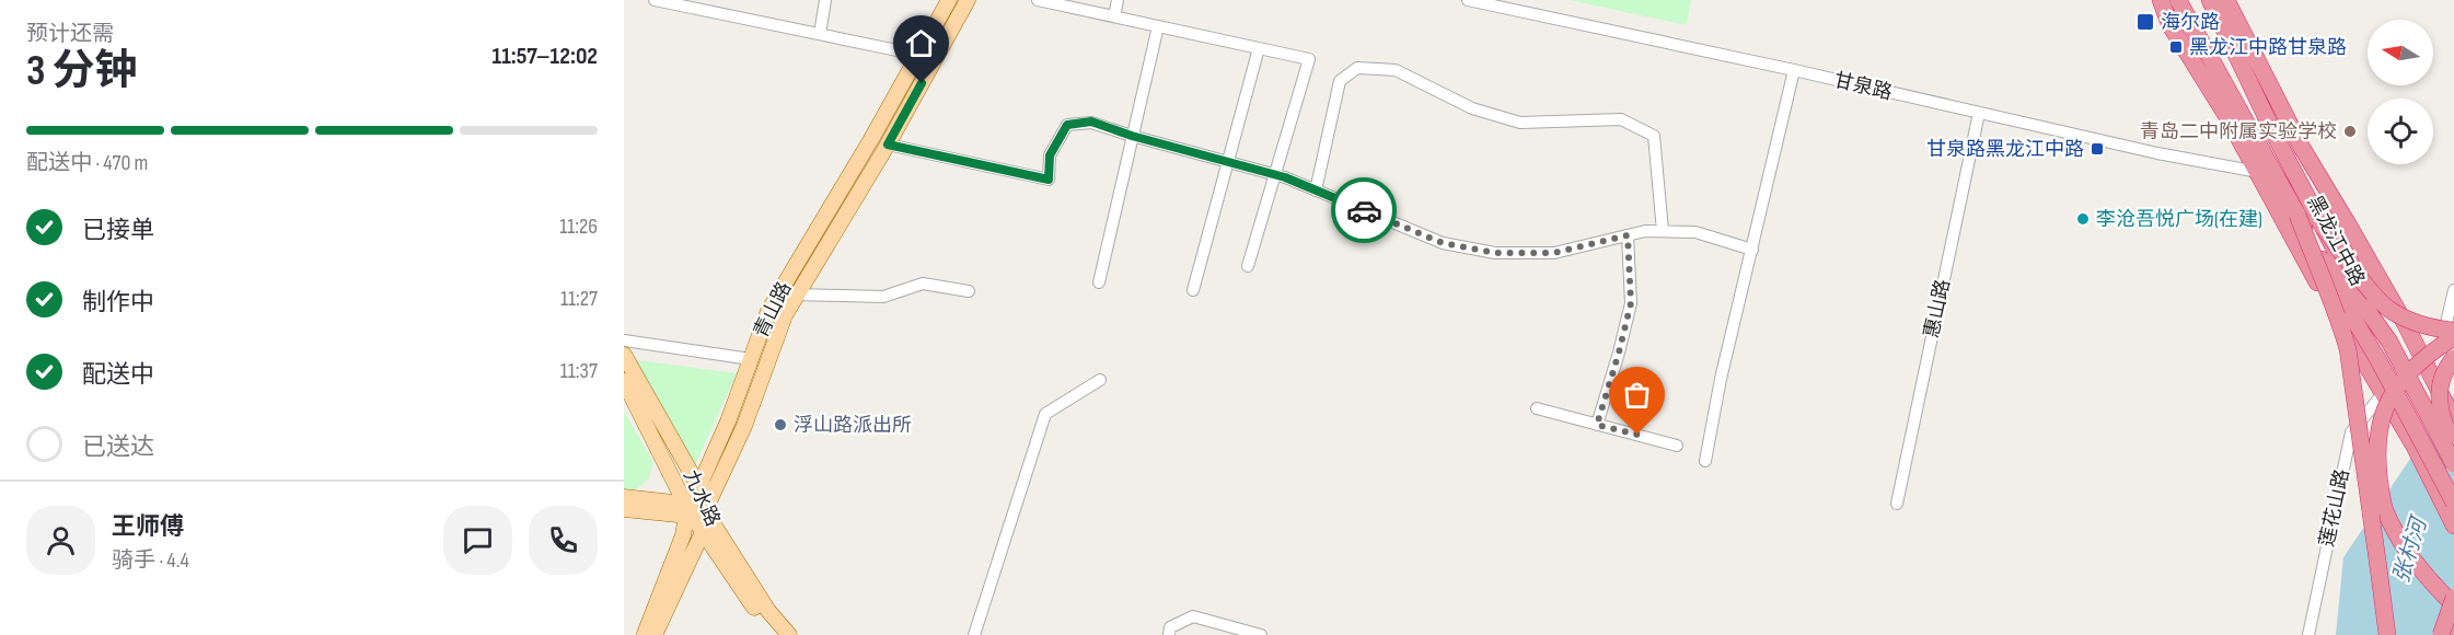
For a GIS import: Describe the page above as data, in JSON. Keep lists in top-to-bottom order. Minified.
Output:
{"streets":{"highway":["黑龙江中路"],"main road":["青山路","九水路"],"street":["甘泉路","惠山路","莲花山路"]},"crossings":[["甘泉路","惠山路"],["黑龙江中路","莲花山路"],["青山路","九水路"]],"water":["张村河"],"places":{"transit":["海尔路","黑龙江中路甘泉路","甘泉路黑龙江中路"],"other":["青岛二中附属实验学校","李沧吾悦广场(在建)","浮山路派出所"]},"north":"left","page":{"heading":["3 分钟","预计还需","11:57–12:02"],"panel":["王师傅","骑手 · 4.4"],"bar":"配送中 · 470 m","list":[["已接单","11:26"],["制作中","11:27"],["配送中","11:37"],"已送达"]}}
